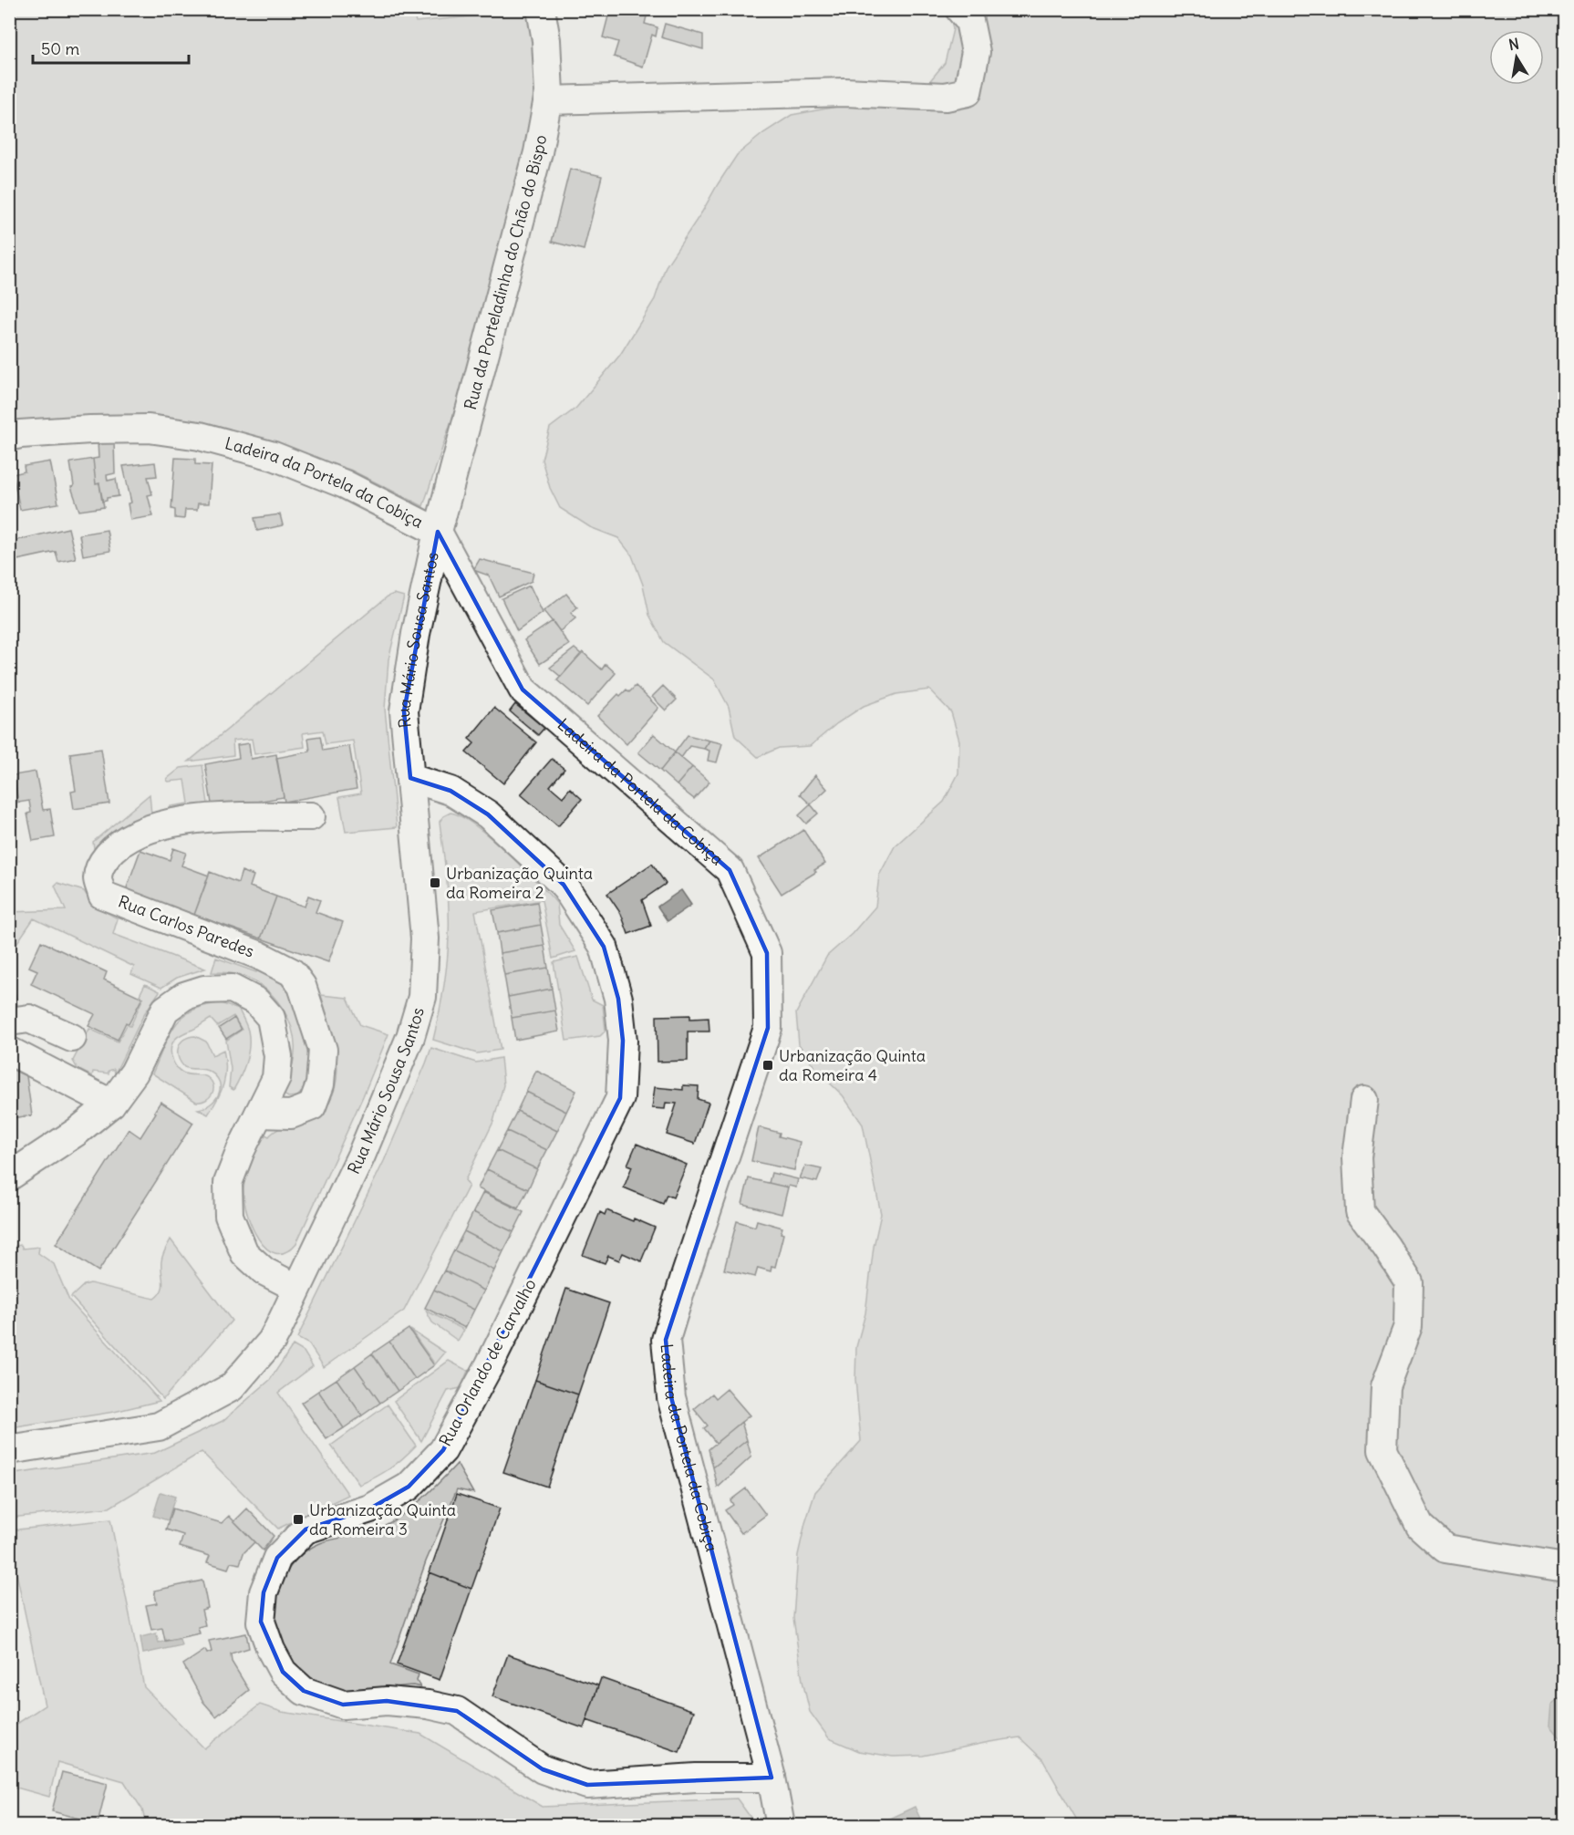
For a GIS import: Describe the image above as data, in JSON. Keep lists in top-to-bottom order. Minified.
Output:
{"streets":{"street":["Rua da Porteladinha do Chão do Bispo","Ladeira da Portela da Cobiça","Rua Mário Sousa Santos","Rua Carlos Paredes","Rua Orlando de Carvalho"]},"crossings":[["Rua da Porteladinha do Chão do Bispo","Ladeira da Portela da Cobiça"],["Rua da Porteladinha do Chão do Bispo","Rua Mário Sousa Santos"],["Ladeira da Portela da Cobiça","Rua Mário Sousa Santos"],["Ladeira da Portela da Cobiça","Rua Orlando de Carvalho"],["Rua Mário Sousa Santos","Rua Orlando de Carvalho"]],"places":{"transit":["Urbanização Quinta da Romeira 2","Urbanização Quinta da Romeira 4","Urbanização Quinta da Romeira 3"]},"scale_bar":"50 m","north":"top"}
